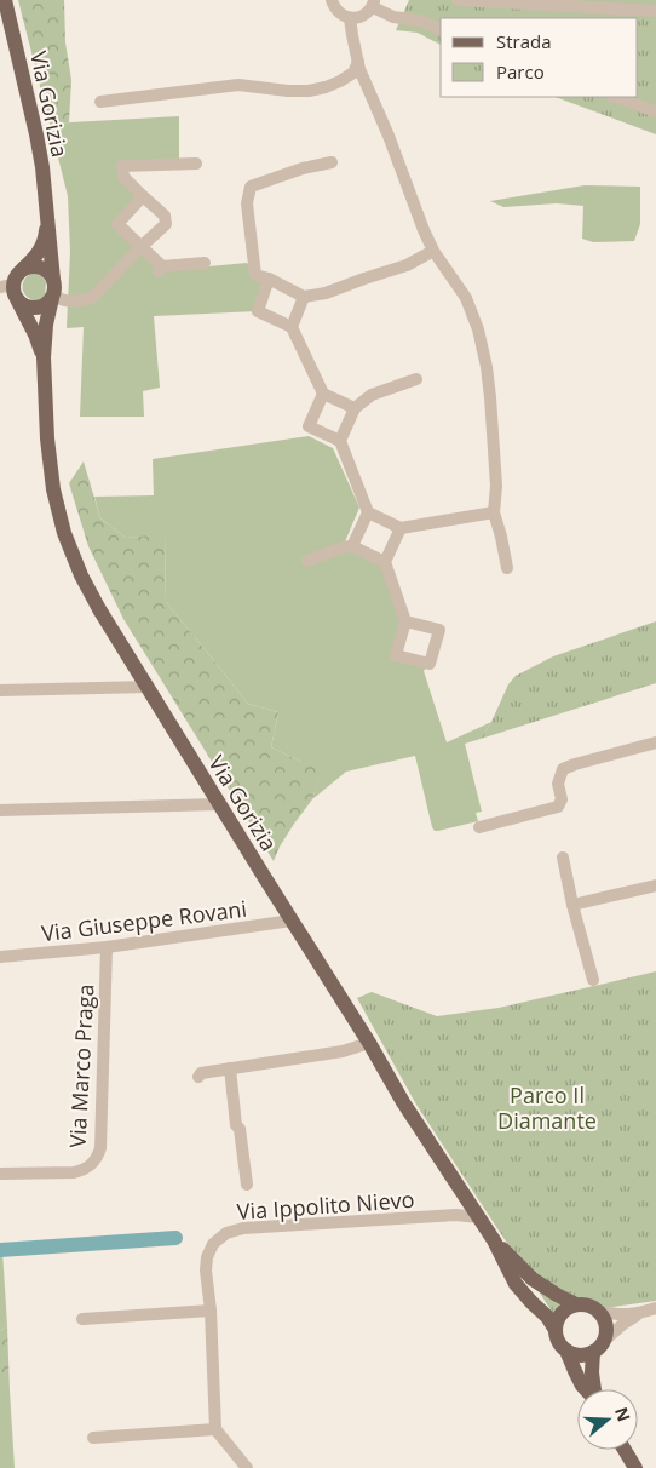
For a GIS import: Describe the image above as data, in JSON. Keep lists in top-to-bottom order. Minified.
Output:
{"streets":{"main road":["Via Gorizia"],"street":["Via Giuseppe Rovani","Via Marco Praga","Via Ippolito Nievo"]},"crossings":[["Via Gorizia","Via Giuseppe Rovani"],["Via Gorizia","Via Ippolito Nievo"],["Via Giuseppe Rovani","Via Marco Praga"]],"parks":["Parco Il Diamante"],"legend":["Strada","Parco"],"north":"right"}
